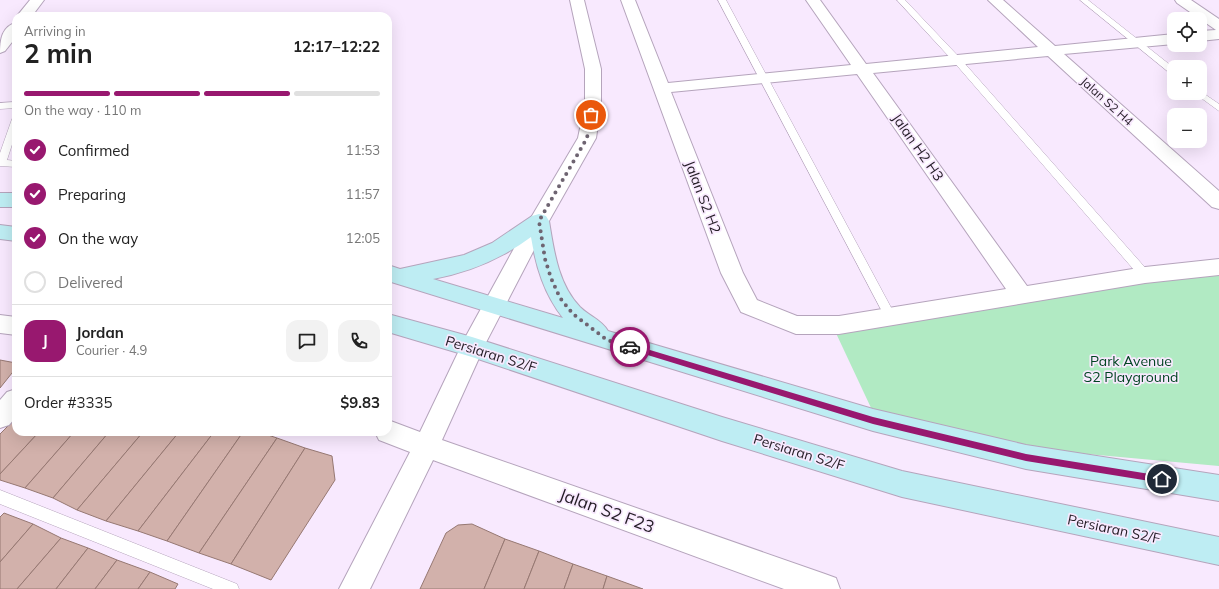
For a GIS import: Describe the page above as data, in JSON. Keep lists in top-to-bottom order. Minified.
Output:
{"streets":{"main road":["Persiaran S2/F"],"street":["Jalan S2 H4","Jalan H2 H3","Jalan S2 H2","Jalan S2 F23"]},"crossings":[["Jalan H2 H3","Jalan S2 H2"]],"parks":["Park Avenue S2 Playground"],"page":{"map_buttons":["+","−"],"heading":["2 min","Arriving in","12:17–12:22"],"panel":["Jordan","Courier · 4.9","Order #3335","$9.83"],"bar":"On the way · 110 m","list":[["Confirmed","11:53"],["Preparing","11:57"],["On the way","12:05"],"Delivered"],"round":"J"}}
